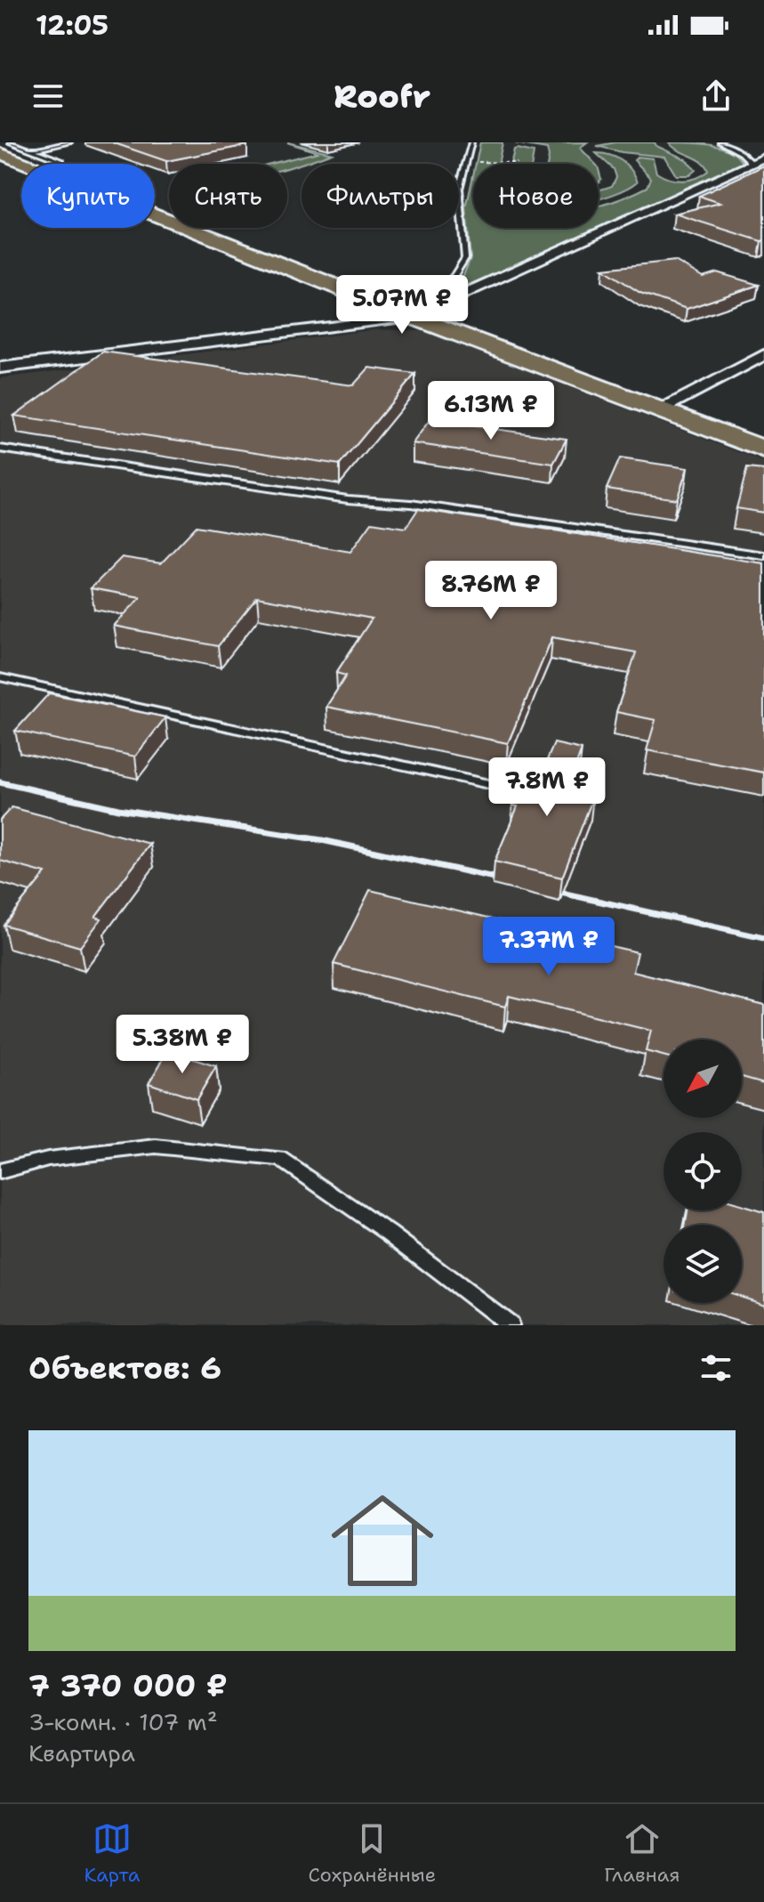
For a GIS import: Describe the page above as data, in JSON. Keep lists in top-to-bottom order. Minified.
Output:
{"north":"bottom left","page":{"status":"12:05","header":"Roofr","chip":["Купить","Снять","Фильтры","Новое"],"price":["5.07M ₽","6.13M ₽","8.76M ₽","7.8M ₽","7.37M ₽","5.38M ₽"],"heading":"Объектов: 6","list":[{"name":"7 370 000 ₽","note":"3-комн. · 107 m² · Квартира"}],"tabs":["Карта","Сохранённые","Главная"]}}
